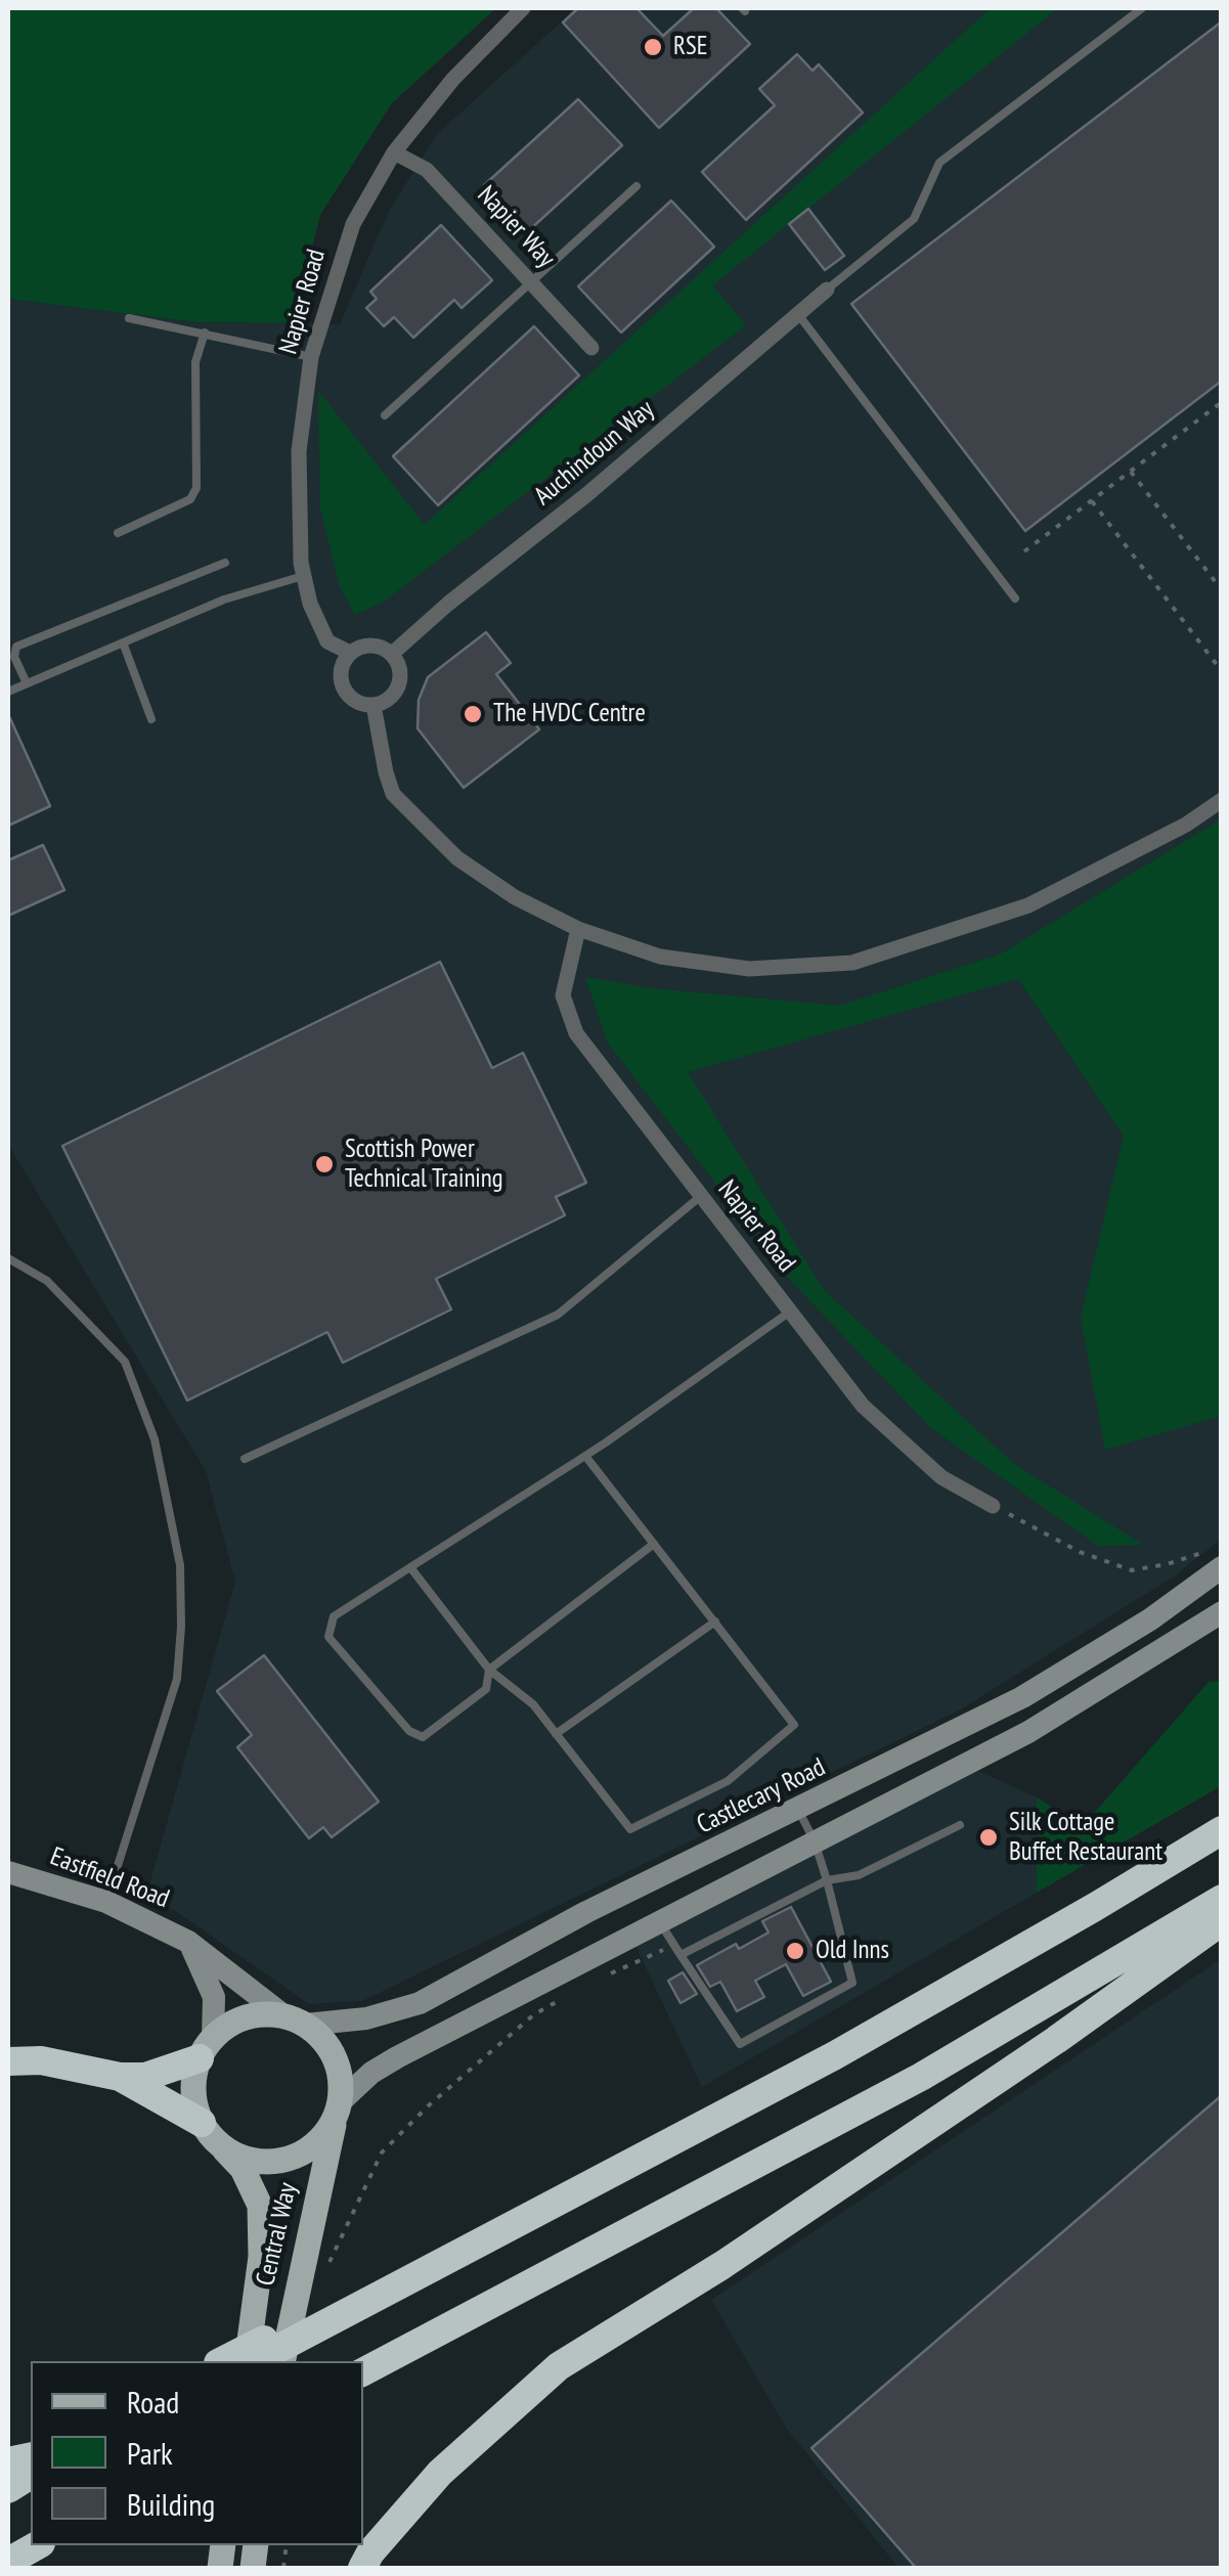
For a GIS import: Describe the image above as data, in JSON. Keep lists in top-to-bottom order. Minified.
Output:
{"streets":{"main road":["Castlecary Road","Eastfield Road","Central Way"],"street":["Napier Way","Napier Road","Auchindoun Way"]},"crossings":[["Napier Way","Napier Road"],["Napier Road","Auchindoun Way"],["Castlecary Road","Eastfield Road"],["Castlecary Road","Central Way"],["Eastfield Road","Central Way"]],"places":["RSE","The HVDC Centre","Scottish Power Technical Training","Silk Cottage Buffet Restaurant","Old Inns"],"legend":["Road","Park","Building"]}
